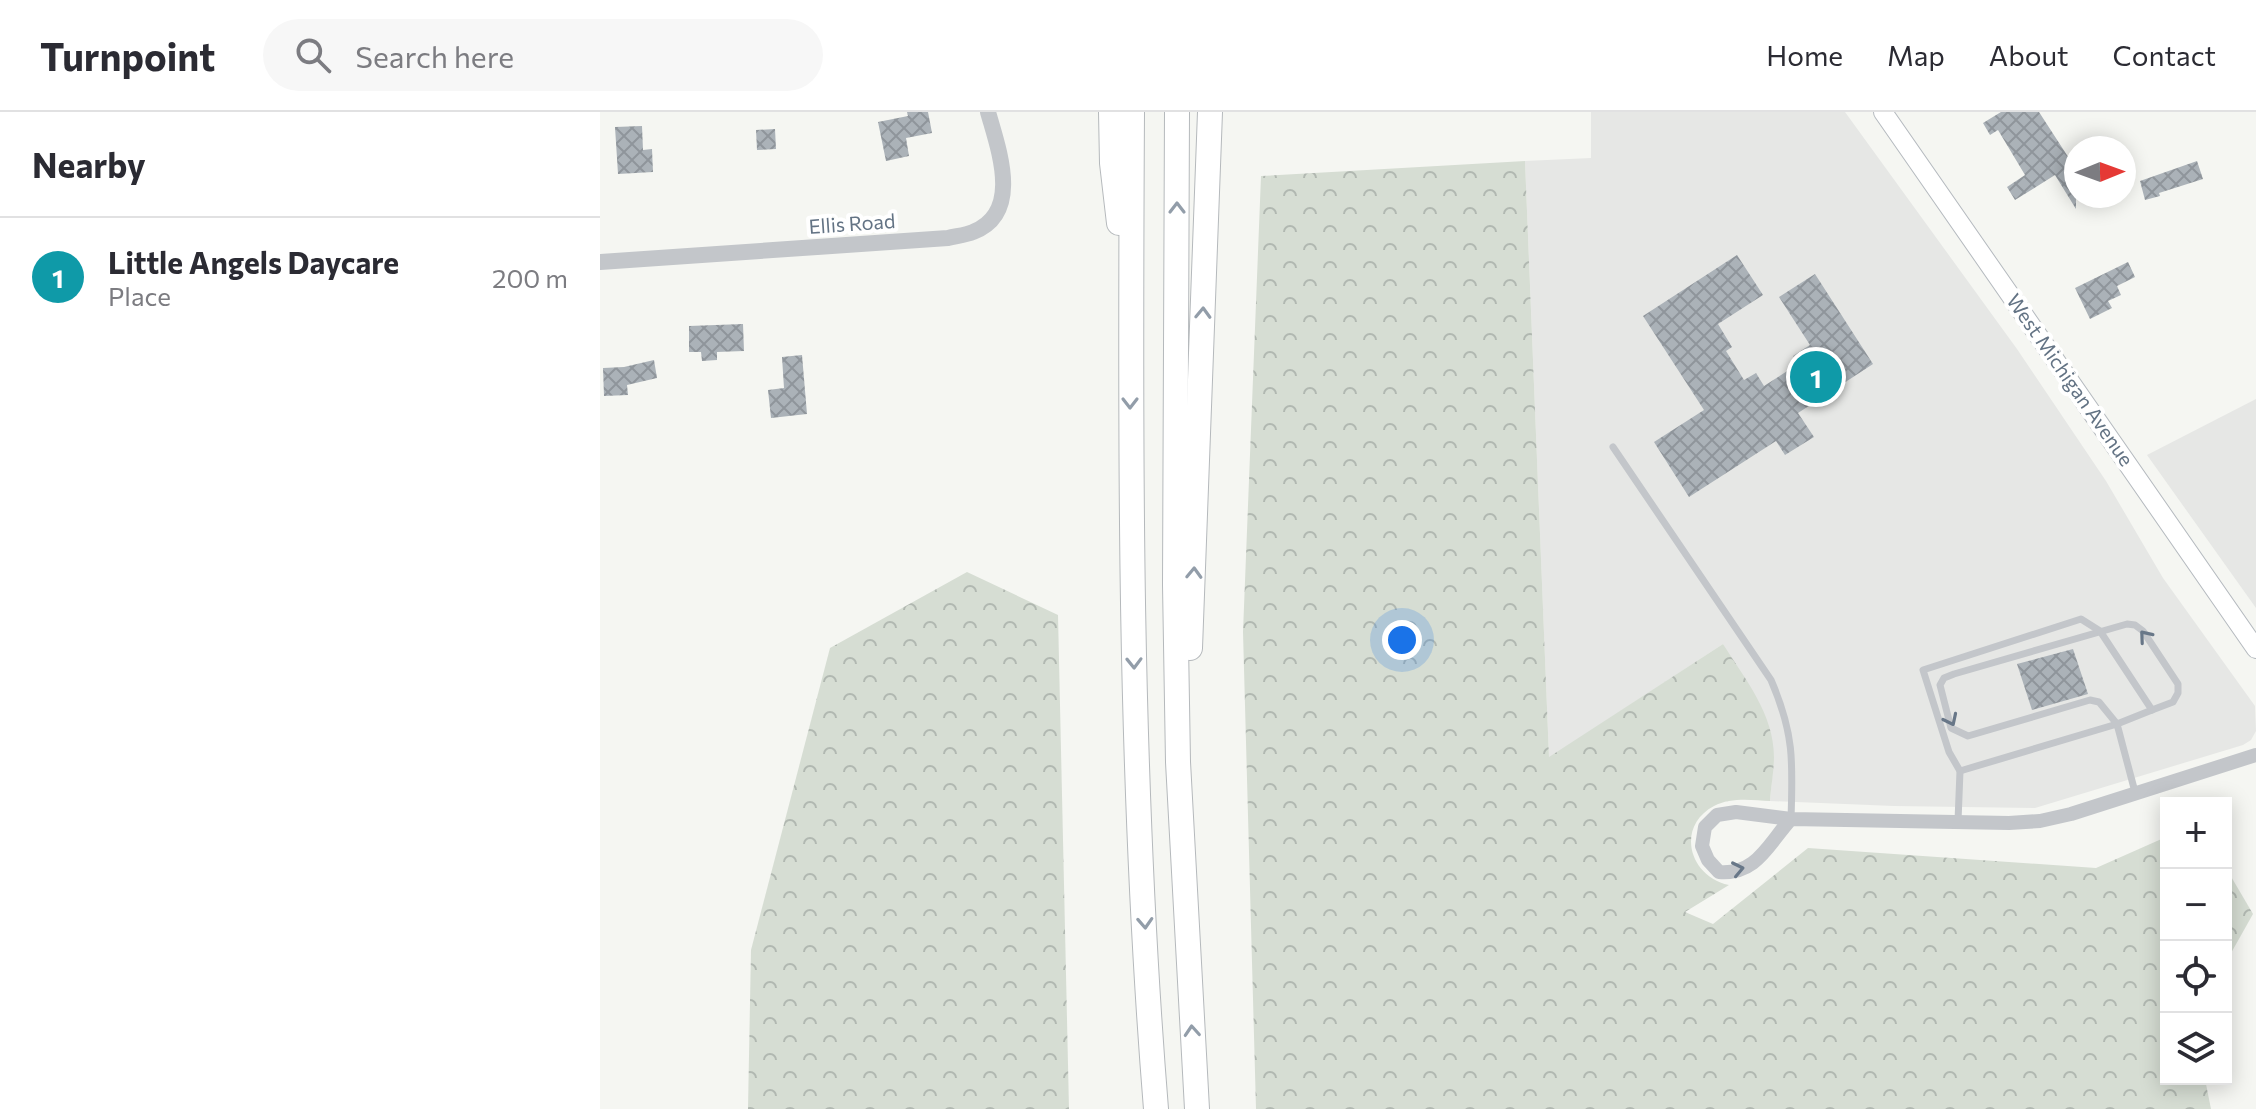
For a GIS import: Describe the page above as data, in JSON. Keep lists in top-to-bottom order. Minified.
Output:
{"streets":{"main road":["West Michigan Avenue"],"street":["Ellis Road"]},"north":"right","page":{"header":"Turnpoint","search":"Search here","nav":["Home","Map","About","Contact"],"heading":"Nearby","list":[{"mark":"1","name":"Little Angels Daycare","note":"Place","value":"200 m"}],"pins":"1","map_buttons":["+","−"]}}
